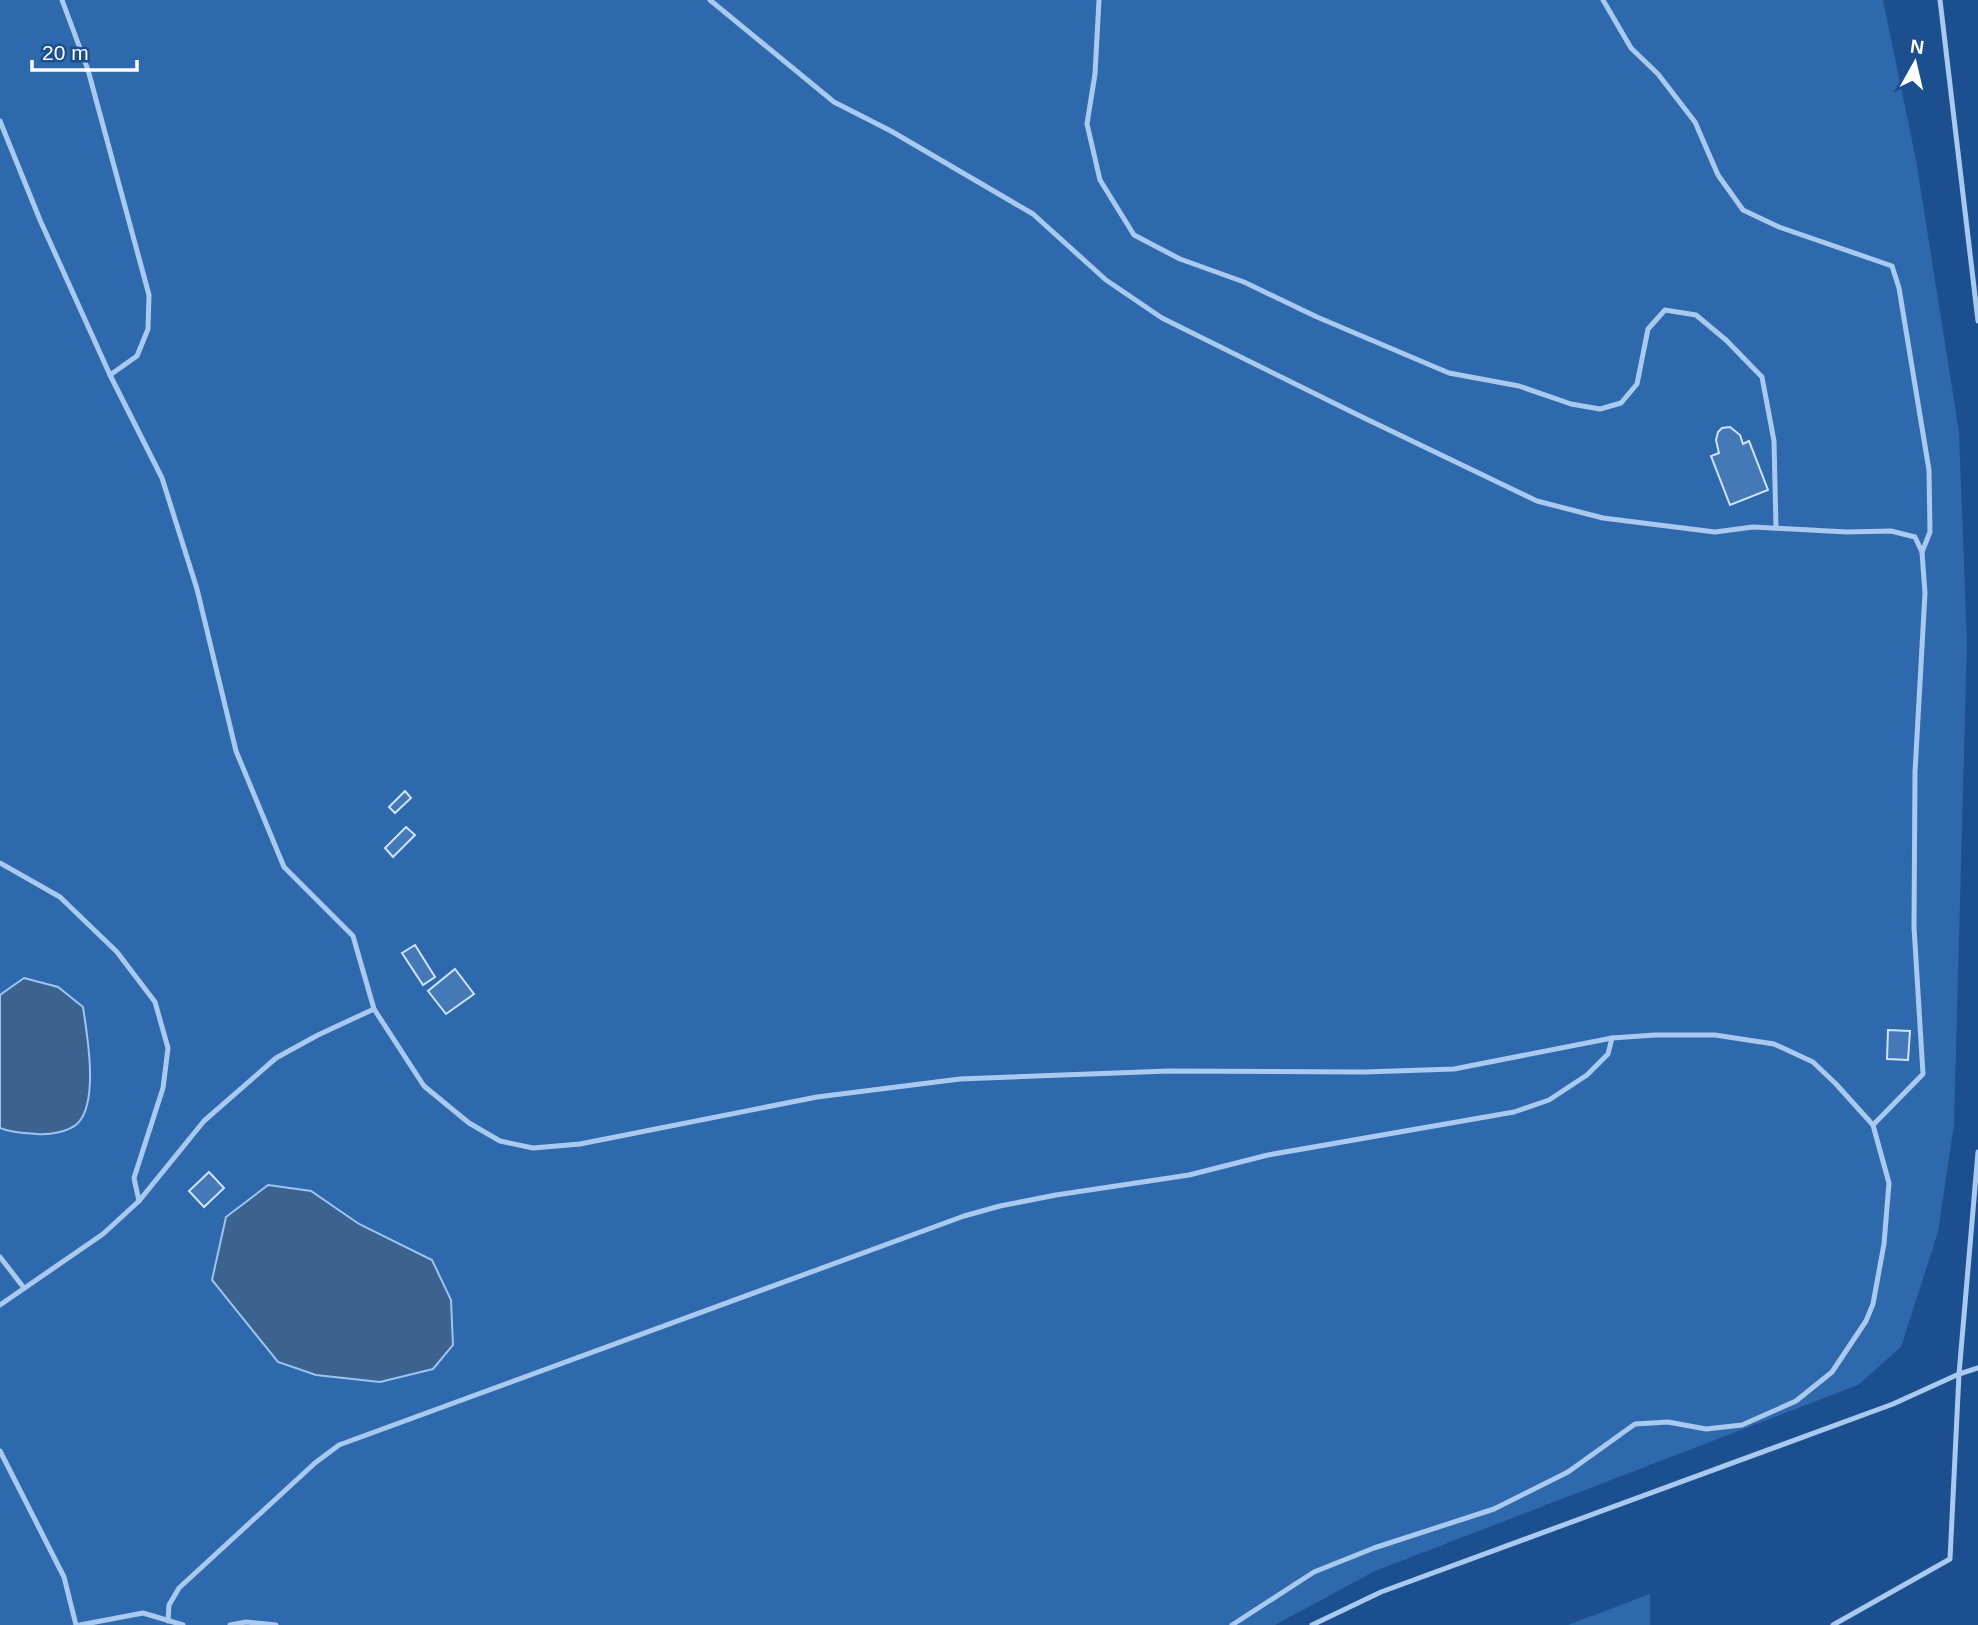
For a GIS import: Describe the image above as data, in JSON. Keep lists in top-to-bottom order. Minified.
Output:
{"scale_bar":"20 m","north":"top"}
